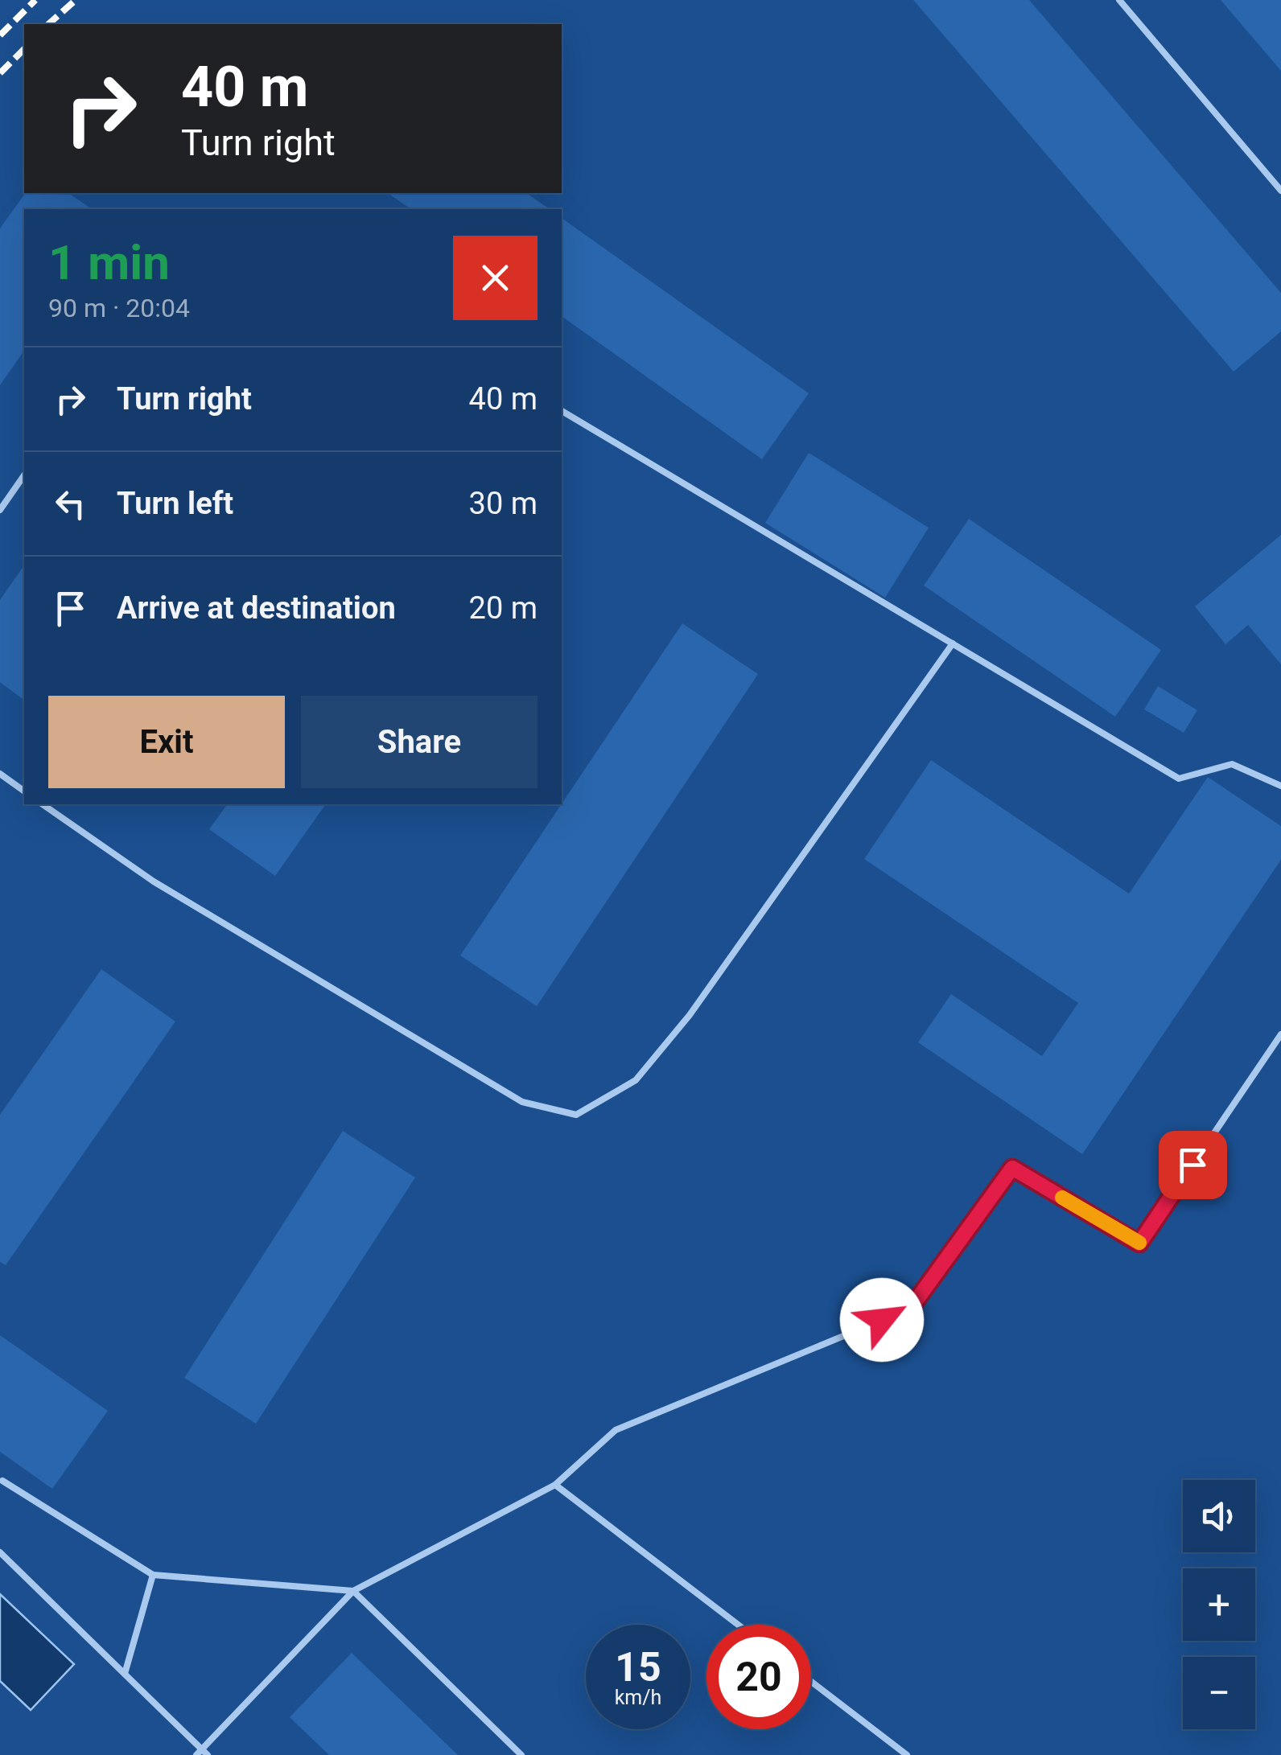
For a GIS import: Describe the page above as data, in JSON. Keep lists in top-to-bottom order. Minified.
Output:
{"page":{"turn":["40 m","Turn right"],"heading":["1 min","90 m · 20:04"],"list":[{"name":"Turn right","value":"40 m"},{"name":"Turn left","value":"30 m"},{"name":"Arrive at destination","value":"20 m"}],"buttons":["Exit","Share"],"map_buttons":["+","−"],"speed":"15 km/h","limit":"20"}}
